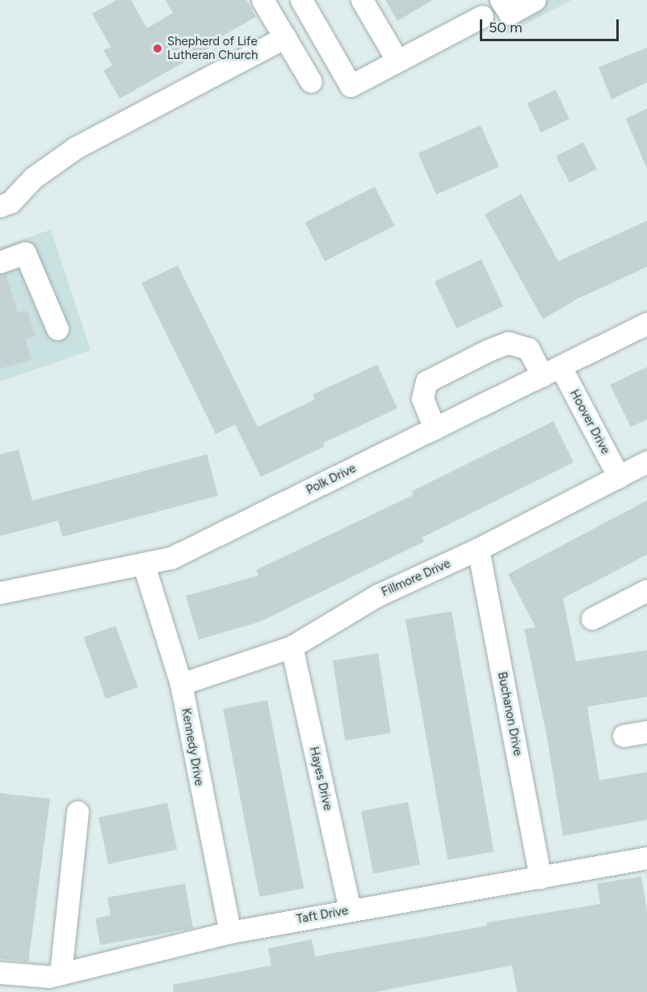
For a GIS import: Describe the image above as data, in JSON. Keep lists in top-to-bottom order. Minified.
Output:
{"streets":{"street":["Hoover Drive","Polk Drive","Fillmore Drive","Buchanon Drive","Kennedy Drive","Hayes Drive","Taft Drive"]},"crossings":[["Hoover Drive","Polk Drive"],["Hoover Drive","Fillmore Drive"],["Polk Drive","Kennedy Drive"],["Fillmore Drive","Buchanon Drive"],["Fillmore Drive","Kennedy Drive"],["Fillmore Drive","Hayes Drive"],["Buchanon Drive","Taft Drive"],["Kennedy Drive","Taft Drive"],["Hayes Drive","Taft Drive"]],"places":["Shepherd of Life Lutheran Church"],"scale_bar":"50 m"}
